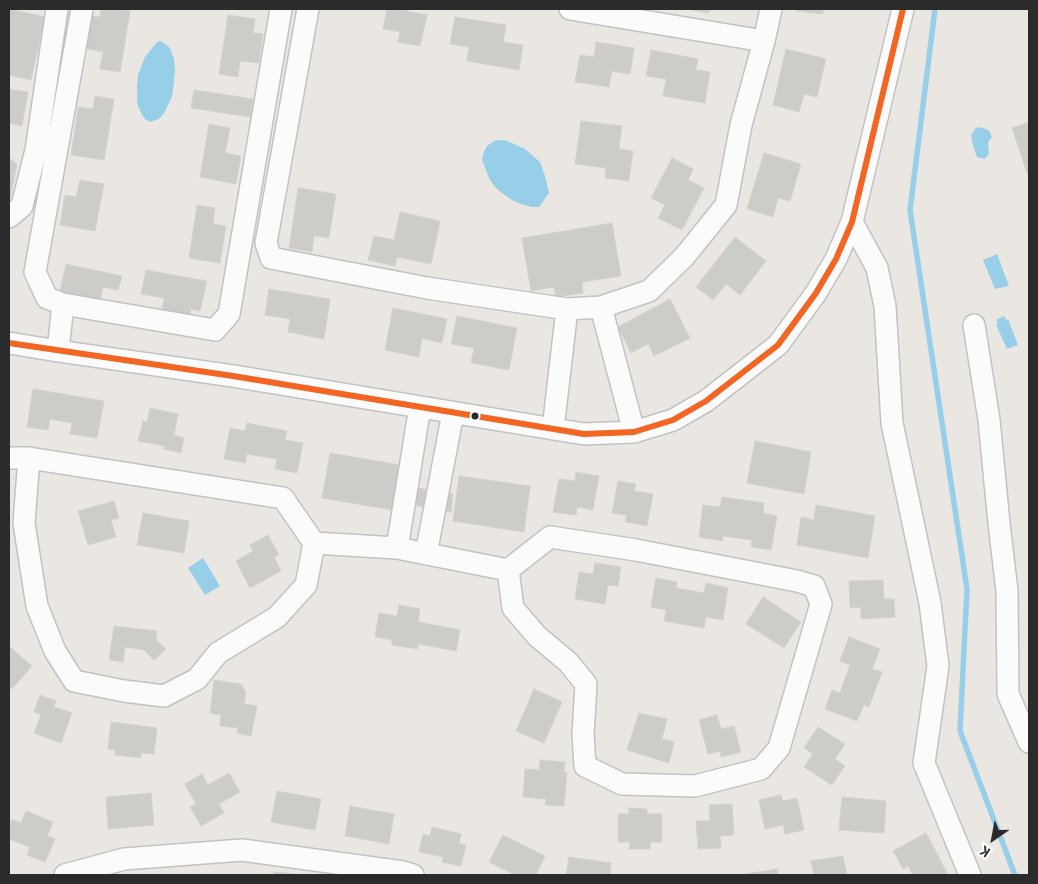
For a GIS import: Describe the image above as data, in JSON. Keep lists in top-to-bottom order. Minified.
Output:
{"north":"bottom left"}
